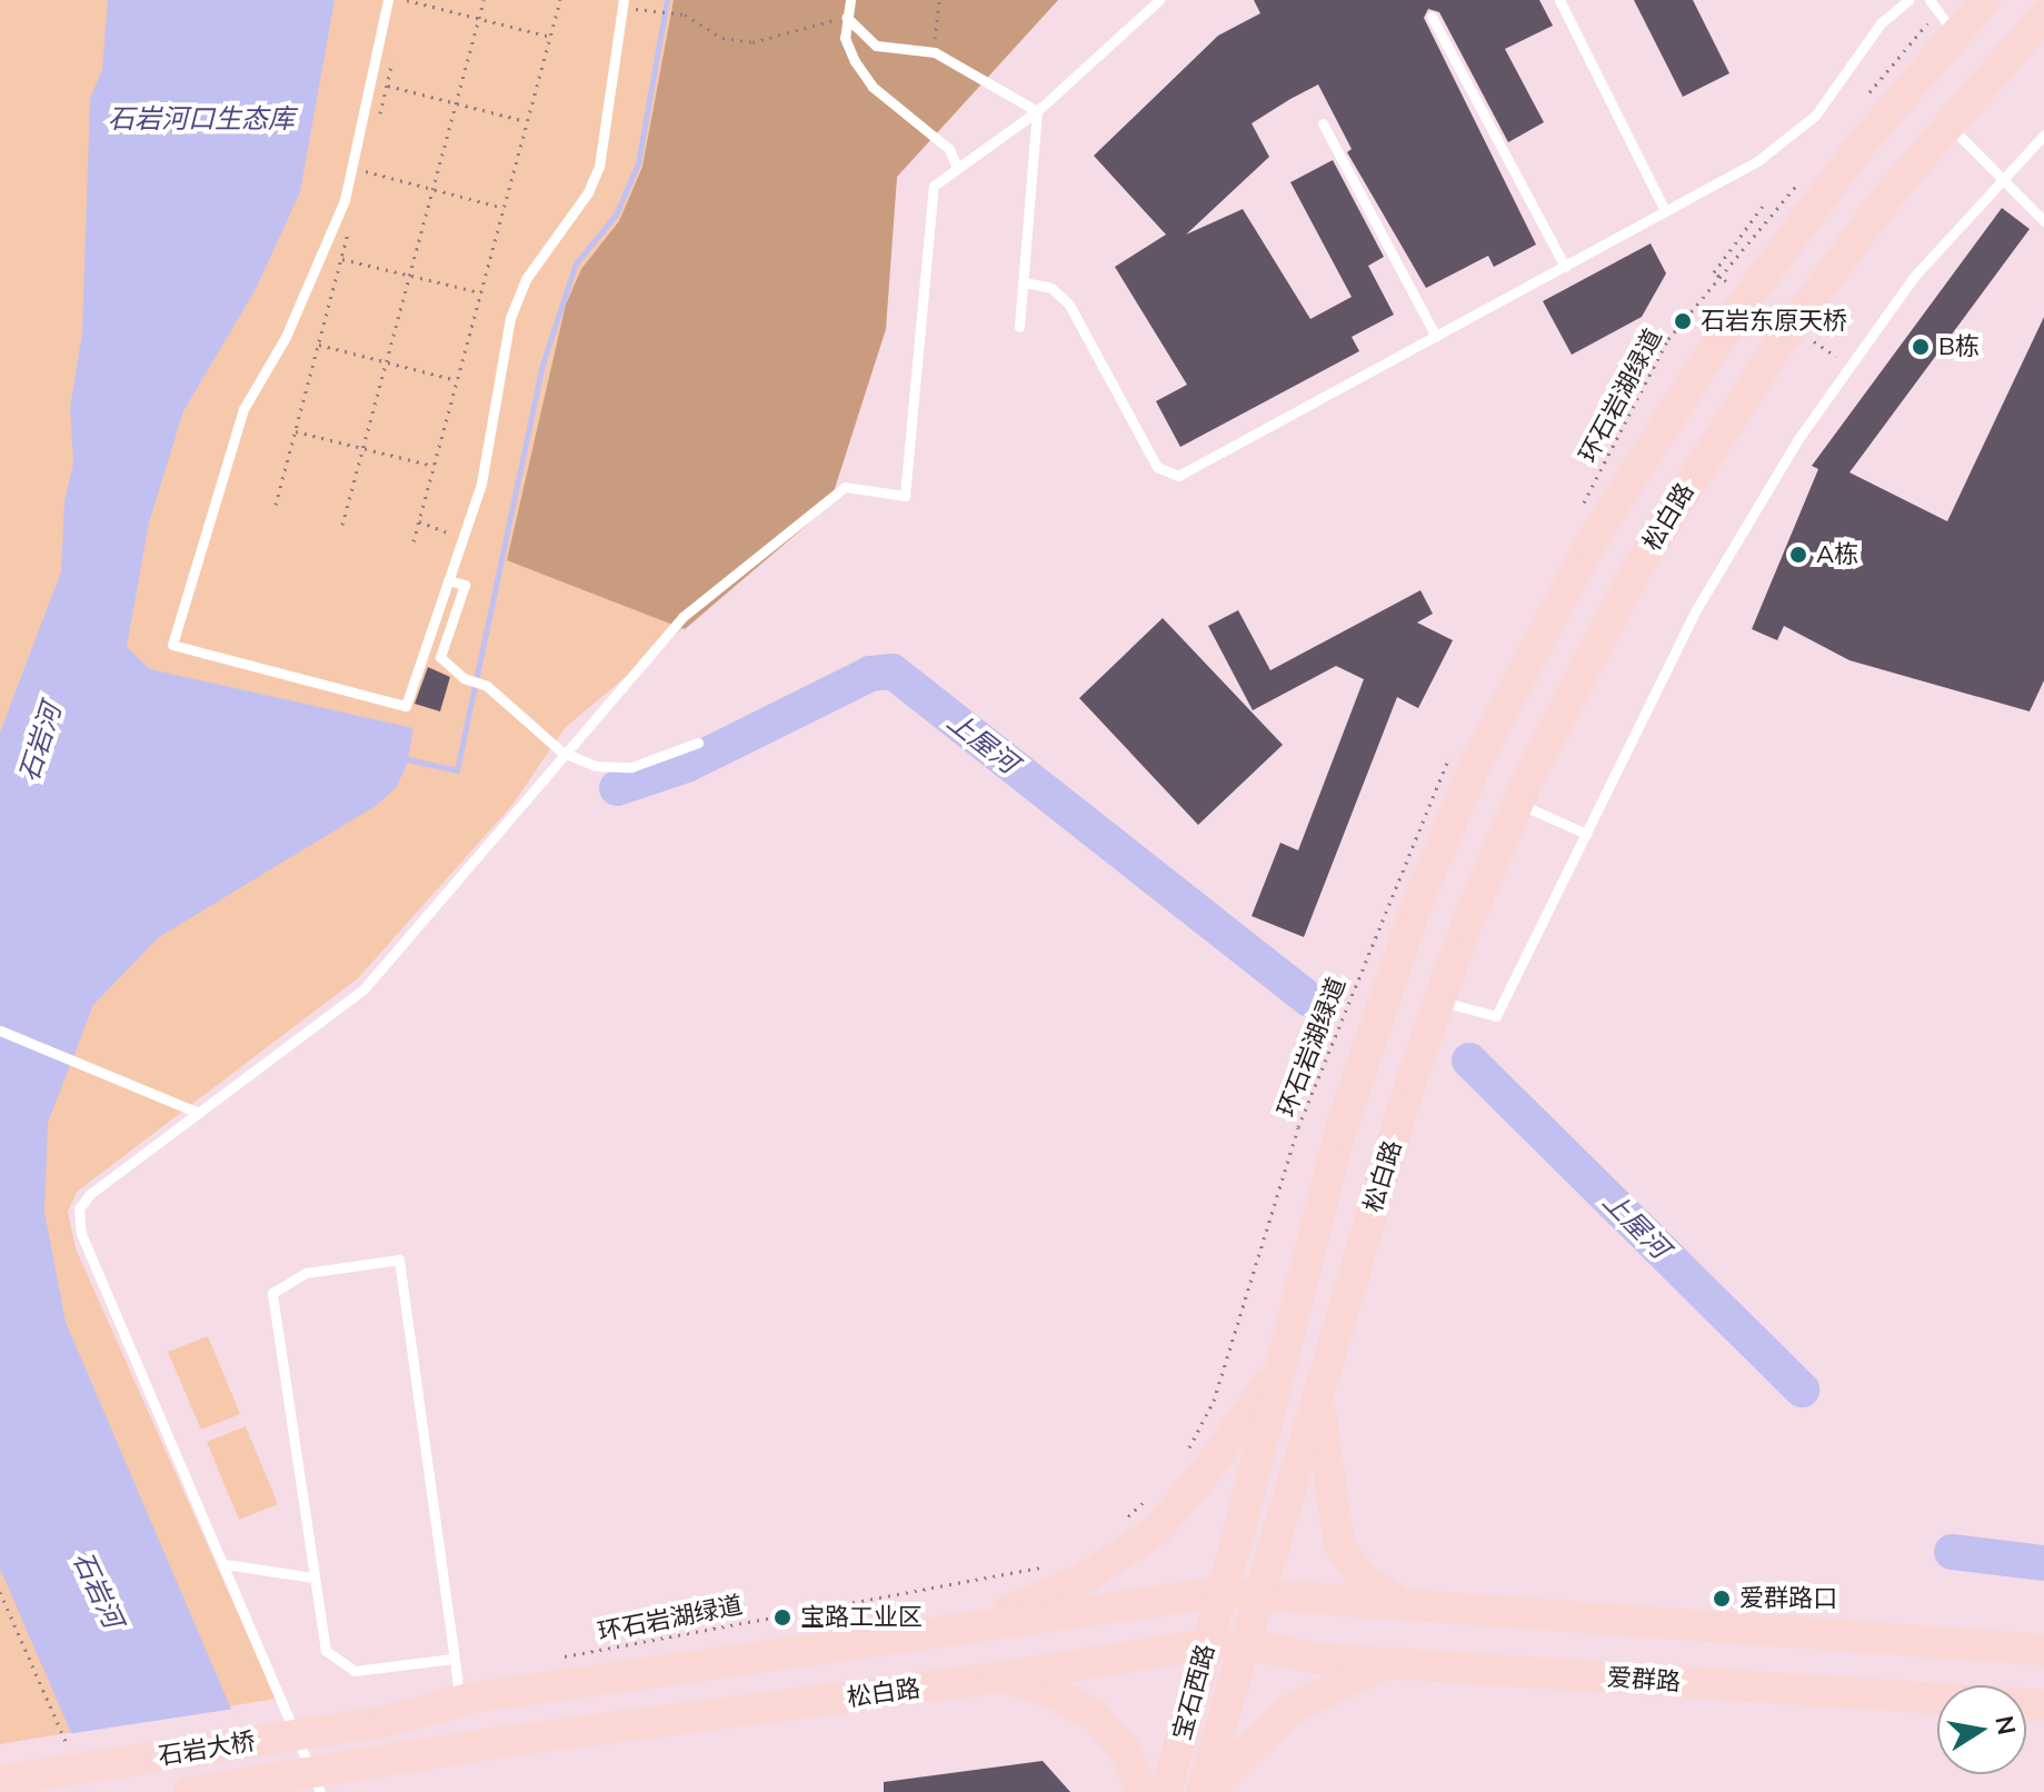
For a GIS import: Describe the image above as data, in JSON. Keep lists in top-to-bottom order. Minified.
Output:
{"streets":{"main road":["松白路","爱群路","宝石西路","石岩大桥"],"path":["环石岩湖绿道"]},"crossings":[["松白路","爱群路"],["松白路","宝石西路"],["松白路","石岩大桥"],["爱群路","宝石西路"]],"water":["石岩河口生态库","石岩河","上屋河"],"places":["石岩东原天桥","B栋","A栋","爱群路口","宝路工业区"],"north":"right"}
